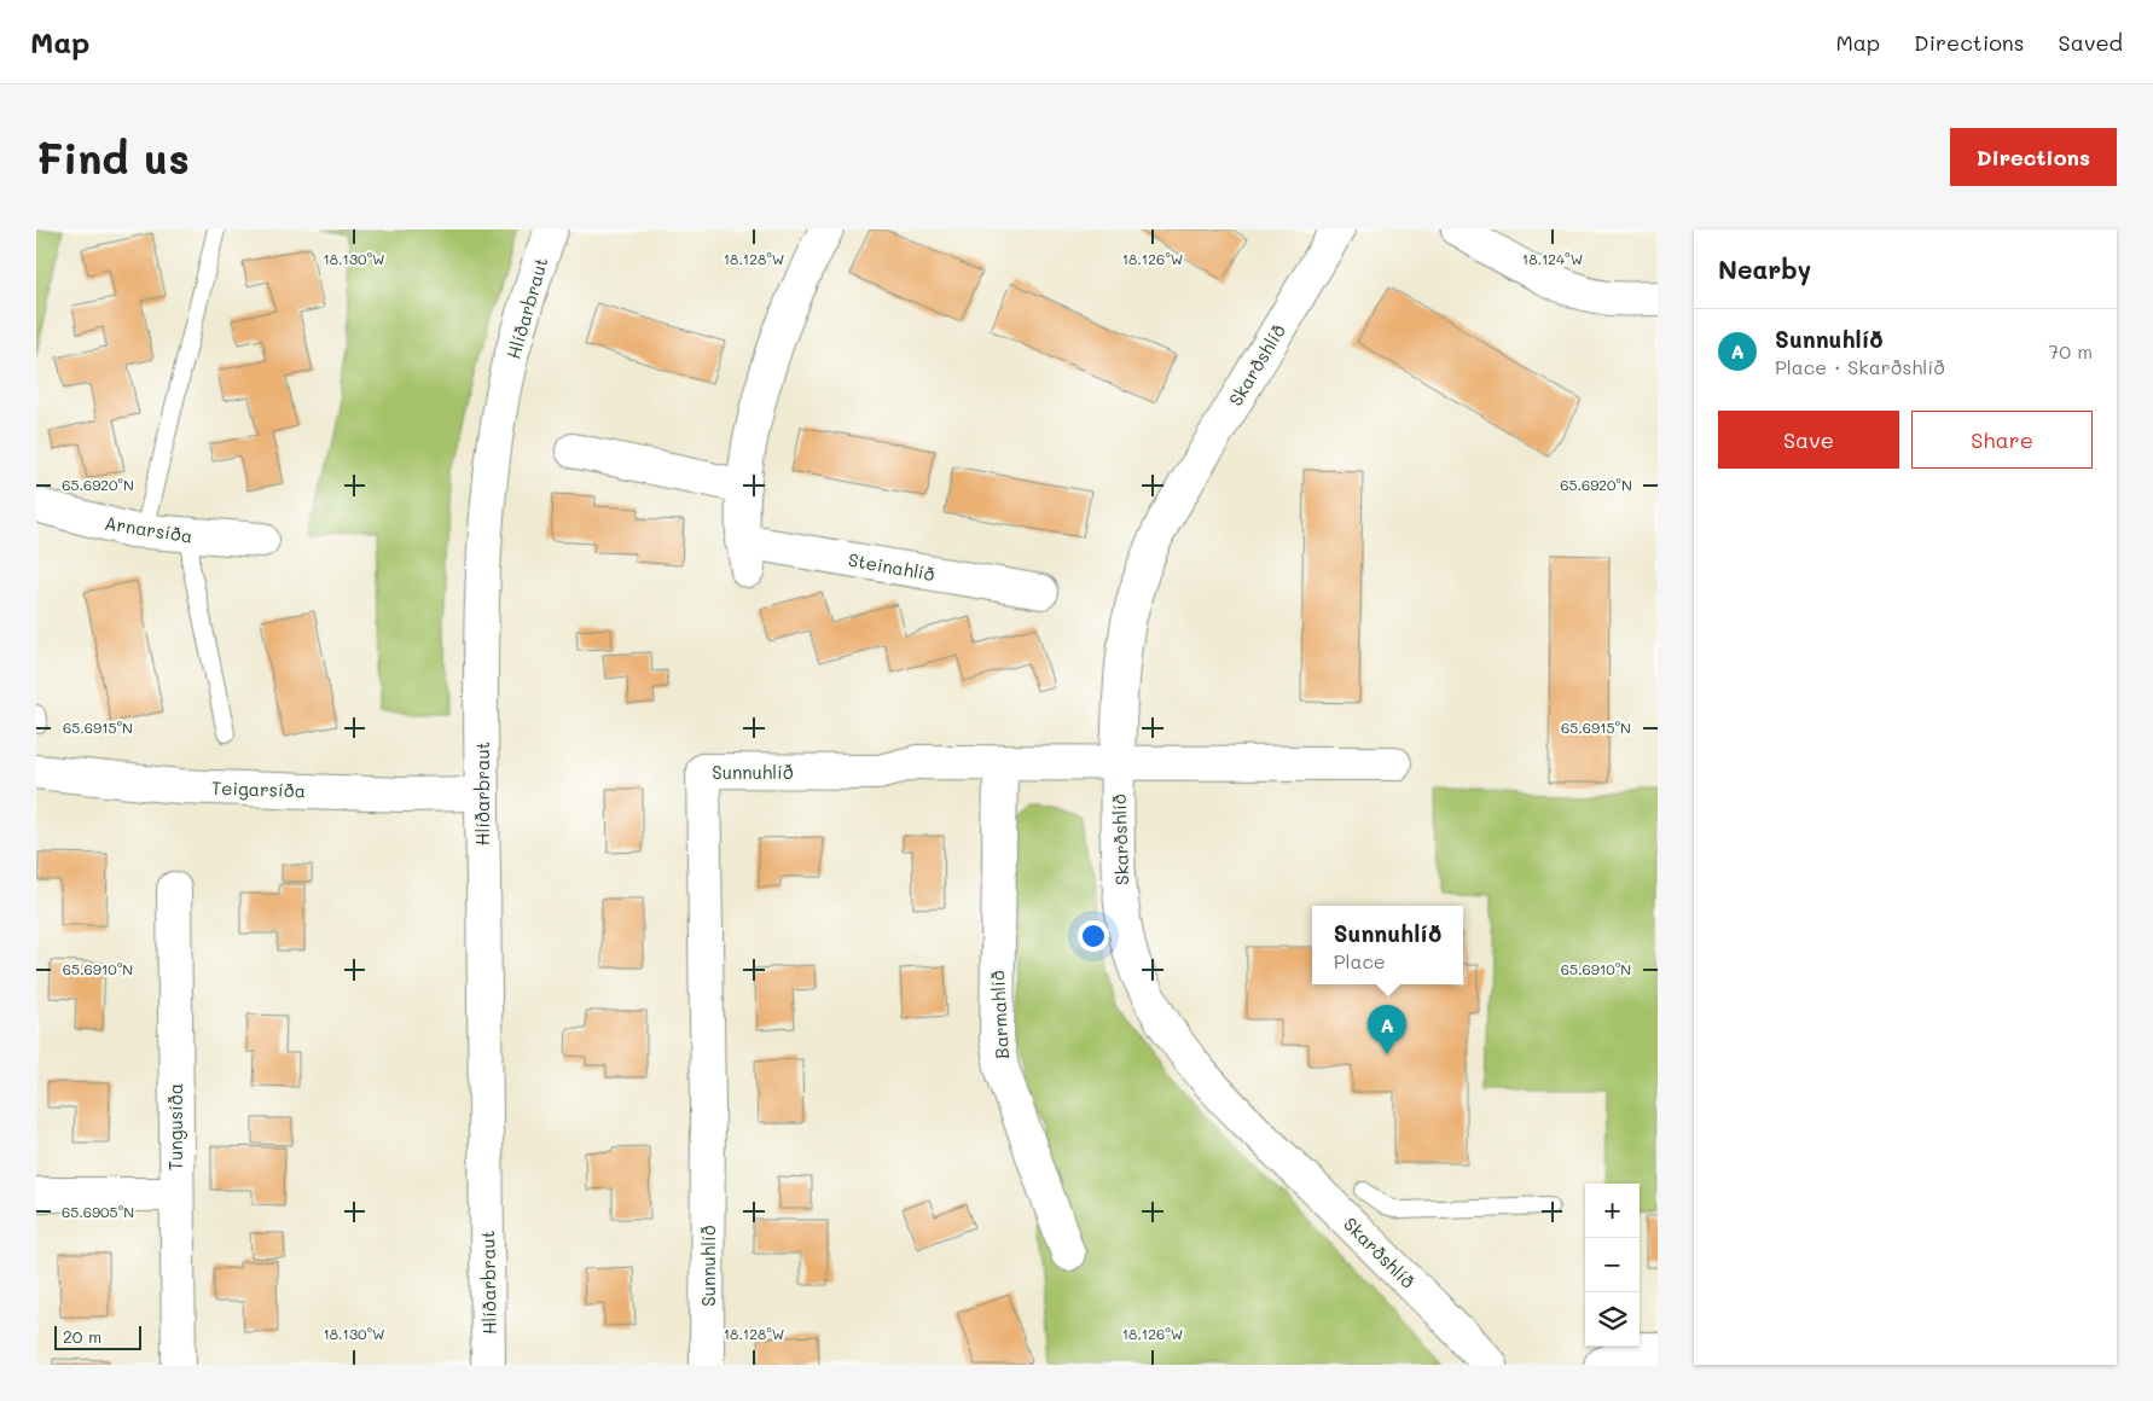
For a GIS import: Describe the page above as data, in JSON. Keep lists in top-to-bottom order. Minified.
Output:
{"streets":{"street":["Hlíðarbraut","Skarðshlíð","Arnarsíða","Steinahlíð","Sunnuhlíð","Teigarsíða","Barmahlíð","Tungusíða"]},"crossings":[["Hlíðarbraut","Teigarsíða"],["Skarðshlíð","Sunnuhlíð"],["Sunnuhlíð","Barmahlíð"]],"scale_bar":"20 m","page":{"header":"Map","nav":["Map","Directions","Saved"],"buttons":["Directions",["Save","Share"]],"title":"Find us","heading":"Nearby","list":[{"mark":"A","name":"Sunnuhlíð","note":"Place · Skarðshlíð","value":"70 m"}],"popup":["Sunnuhlíð","Place"],"pins":"A","map_buttons":["+","−"],"scale":"20 m"},"coordinates":["18.130°W","18.128°W","18.126°W","18.124°W","65.6920°N","65.6915°N","65.6910°N","65.6905°N"]}
